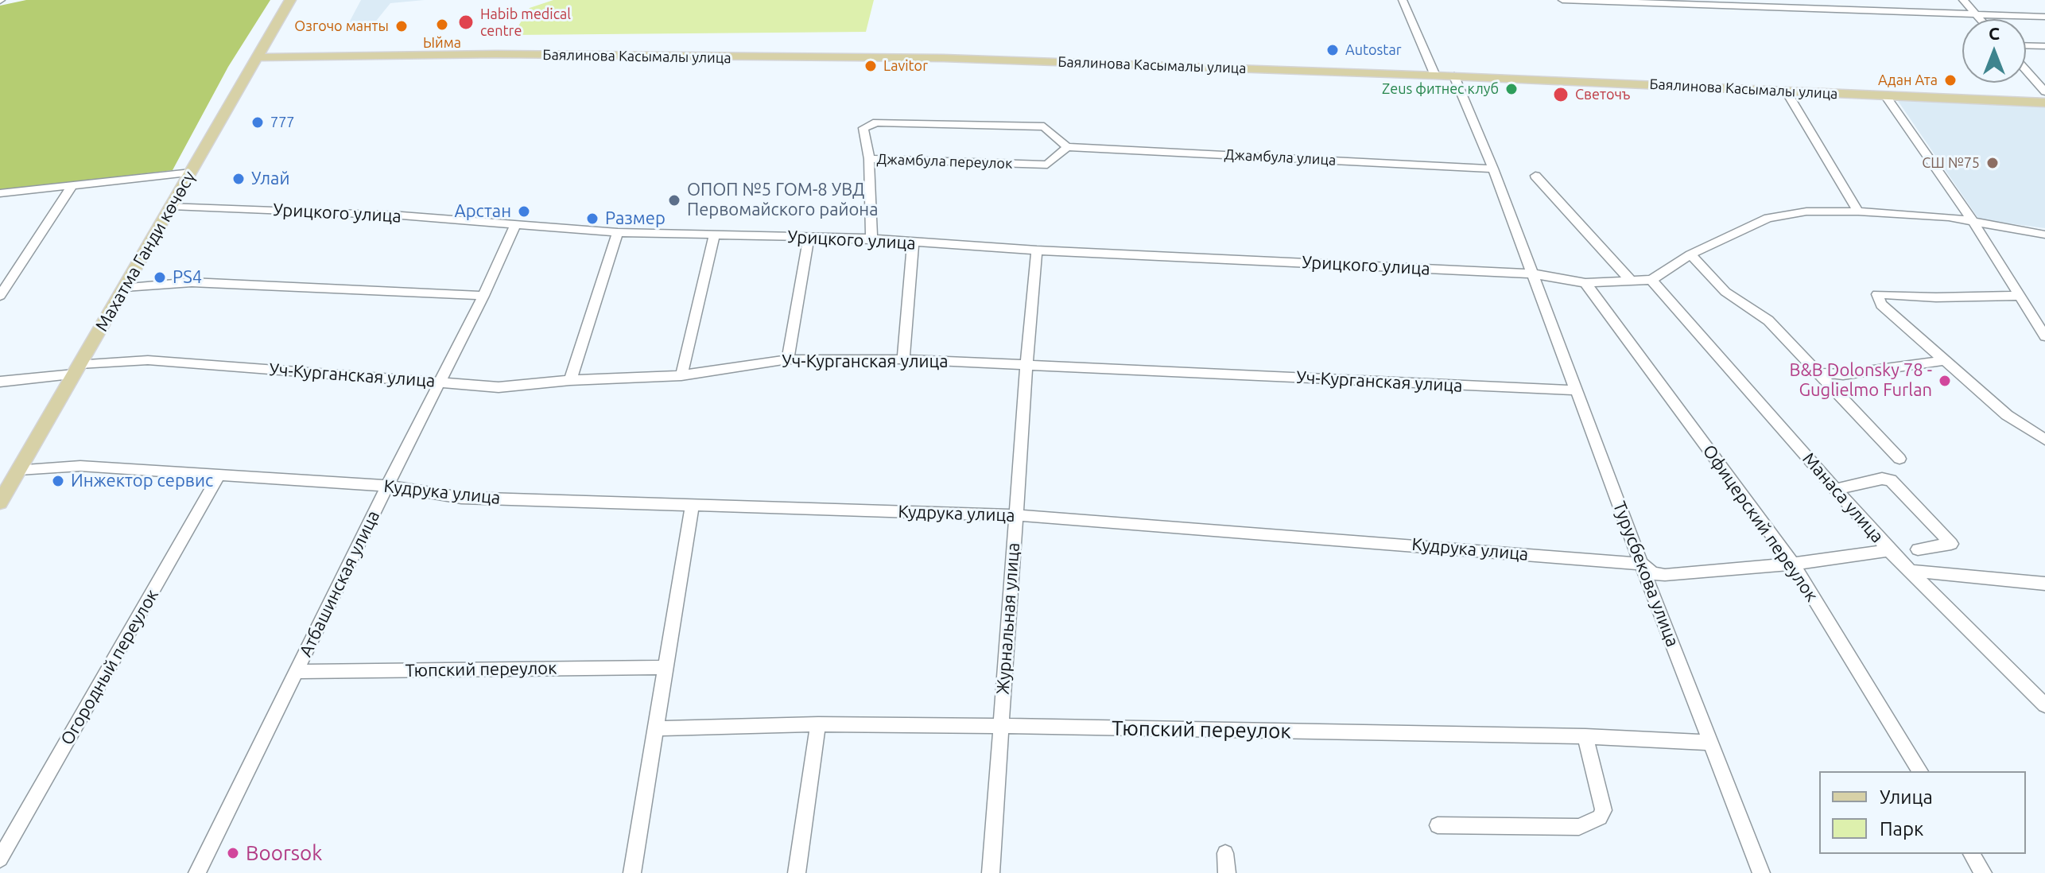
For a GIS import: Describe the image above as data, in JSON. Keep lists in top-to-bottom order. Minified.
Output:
{"streets":{"main road":["Баялинова Касымалы улица","Махатма Ганди көчөсү"],"street":["Джамбула улица","Джамбула переулок","Урицкого улица","Уч-Курганская улица","Кудрука улица","Манаса улица","Офицерский переулок","Турусбекова улица","Атбашинская улица","Журнальная улица","Огородный переулок","Тюпский переулок"]},"crossings":[["Баялинова Касымалы улица","Махатма Ганди көчөсү"],["Джамбула улица","Джамбула переулок"],["Урицкого улица","Махатма Ганди көчөсү"],["Урицкого улица","Турусбекова улица"],["Урицкого улица","Атбашинская улица"],["Урицкого улица","Журнальная улица"],["Махатма Ганди көчөсү","Уч-Курганская улица"],["Махатма Ганди көчөсү","Кудрука улица"],["Уч-Курганская улица","Турусбекова улица"],["Уч-Курганская улица","Атбашинская улица"],["Уч-Курганская улица","Журнальная улица"],["Кудрука улица","Манаса улица"],["Кудрука улица","Офицерский переулок"],["Кудрука улица","Турусбекова улица"],["Кудрука улица","Атбашинская улица"],["Кудрука улица","Журнальная улица"],["Кудрука улица","Огородный переулок"],["Турусбекова улица","Тюпский переулок"],["Атбашинская улица","Тюпский переулок"],["Журнальная улица","Тюпский переулок"]],"places":["Habib medical centre","Ыйма","Озгочо манты","Autostar","Lavitor","Адан Ата","Zeus фитнес клуб","Светочъ","777","СШ №75","Улай","ОПОП №5 ГОМ-8 УВД Первомайского района","Арстан","Размер","PS4","B&B Dolonsky 78 - Guglielmo Furlan","Инжектор сервис","Boorsok"],"legend":["Улица","Парк"],"north":"top"}
